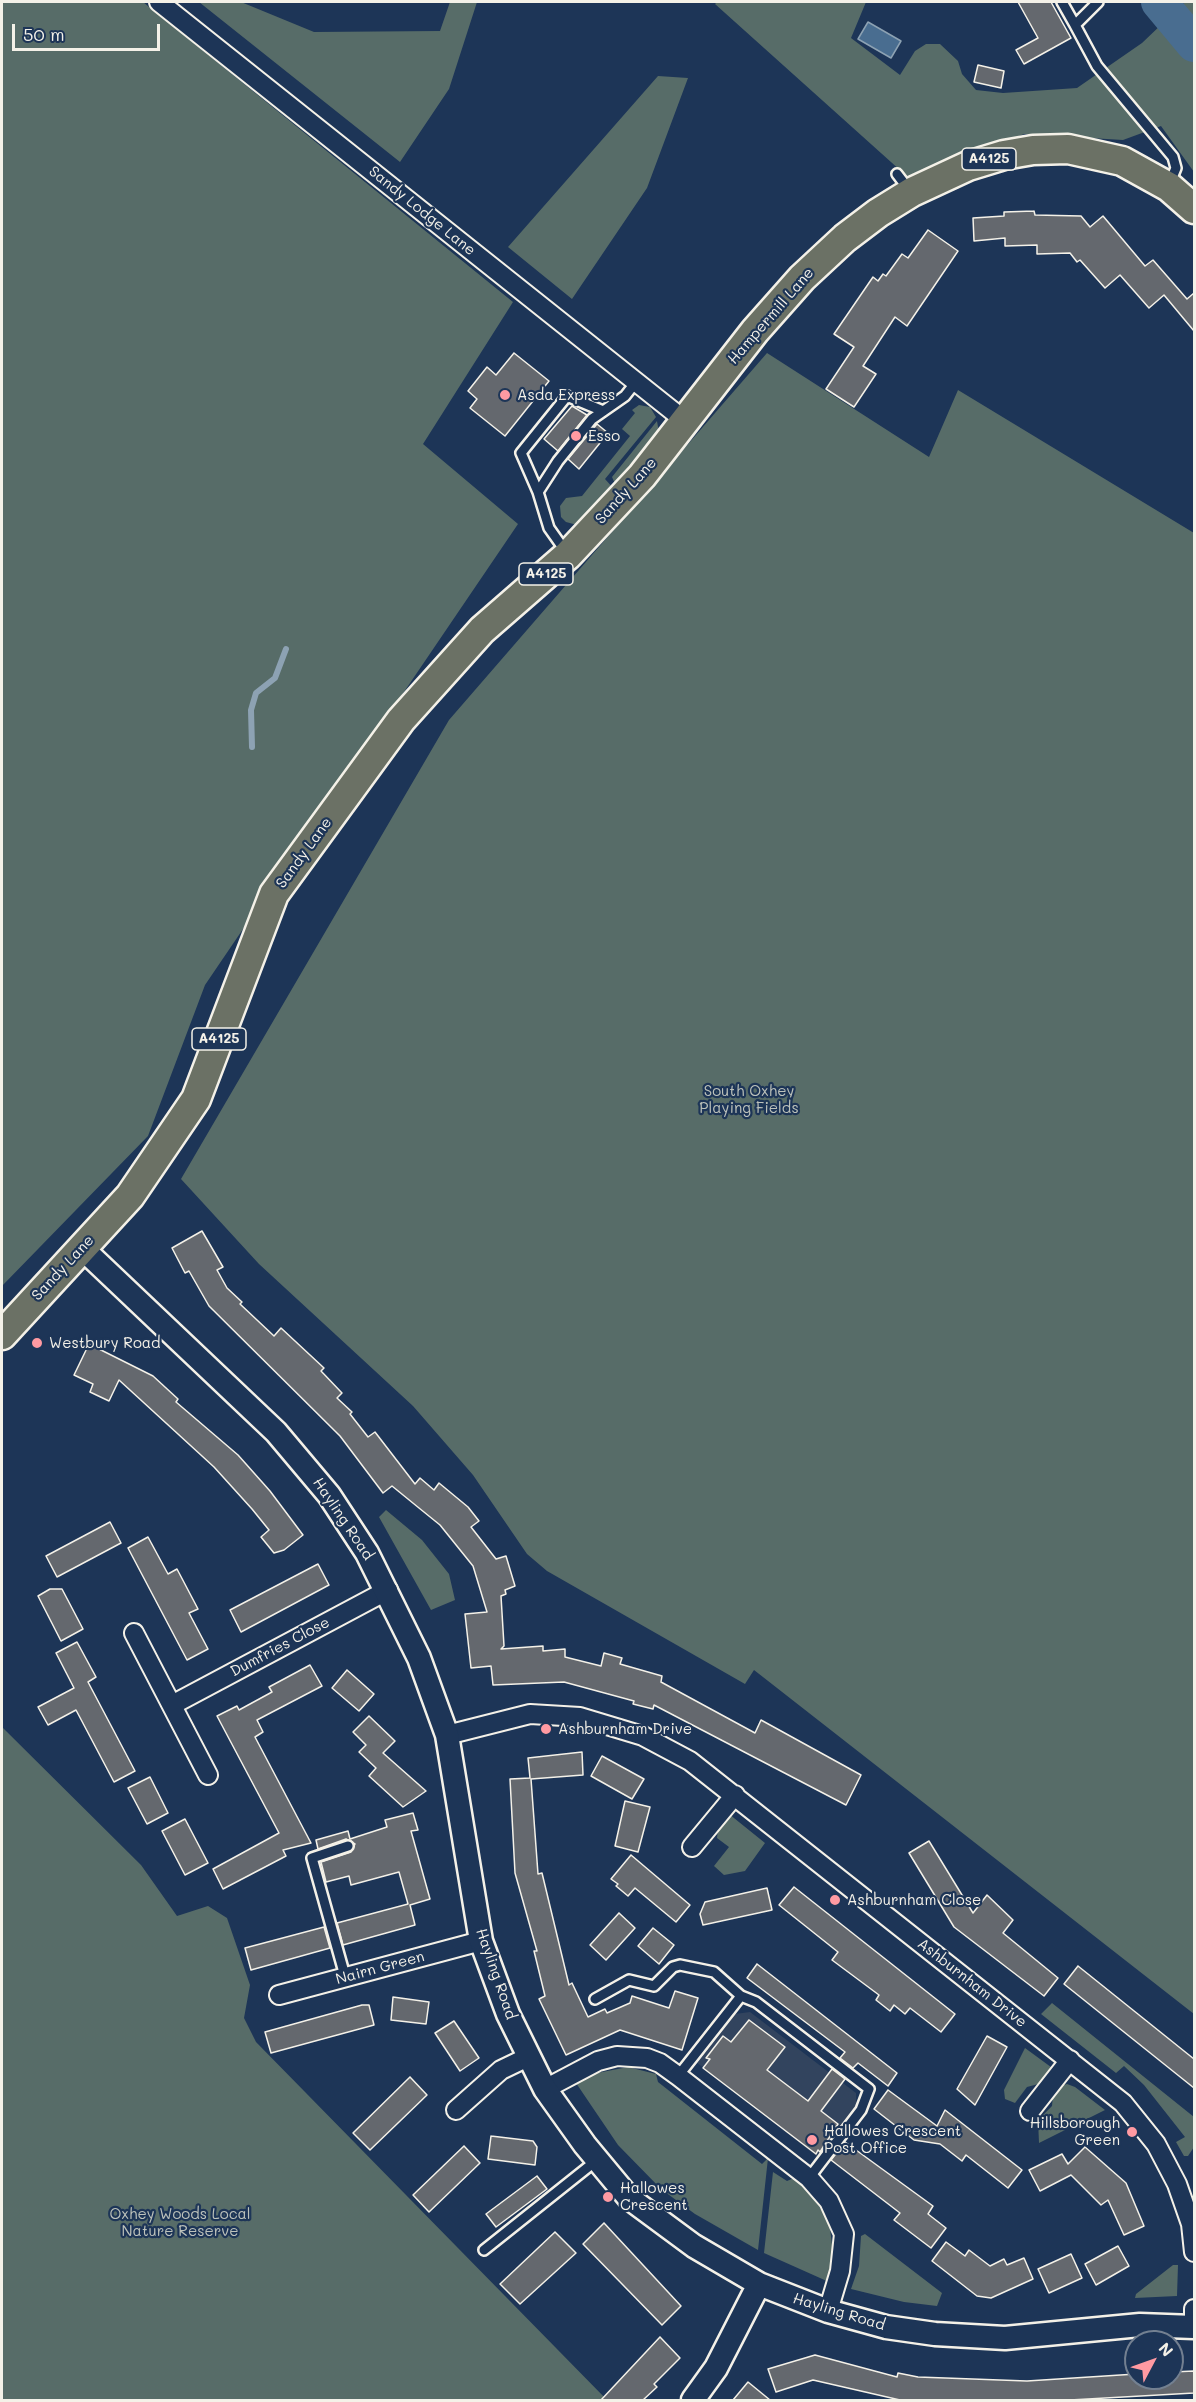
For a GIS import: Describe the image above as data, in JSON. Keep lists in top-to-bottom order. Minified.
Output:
{"streets":{"main road":["A4125","Hampermill Lane","Sandy Lane"],"street":["Sandy Lodge Lane","Hayling Road","Dumfries Close","Nairn Green","Ashburnham Drive"]},"crossings":[["Sandy Lodge Lane","Hampermill Lane"],["Sandy Lodge Lane","Sandy Lane"],["Hampermill Lane","Sandy Lane"],["Sandy Lane","Hayling Road"],["Hayling Road","Dumfries Close"],["Hayling Road","Nairn Green"],["Hayling Road","Ashburnham Drive"]],"parks":["South Oxhey Playing Fields","Oxhey Woods Local Nature Reserve"],"places":["Asda Express","Esso","Westbury Road","Ashburnham Drive","Ashburnham Close","Hillsborough Green","Hallowes Crescent Post Office","Hallowes Crescent"],"scale_bar":"50 m","north":"top right"}
